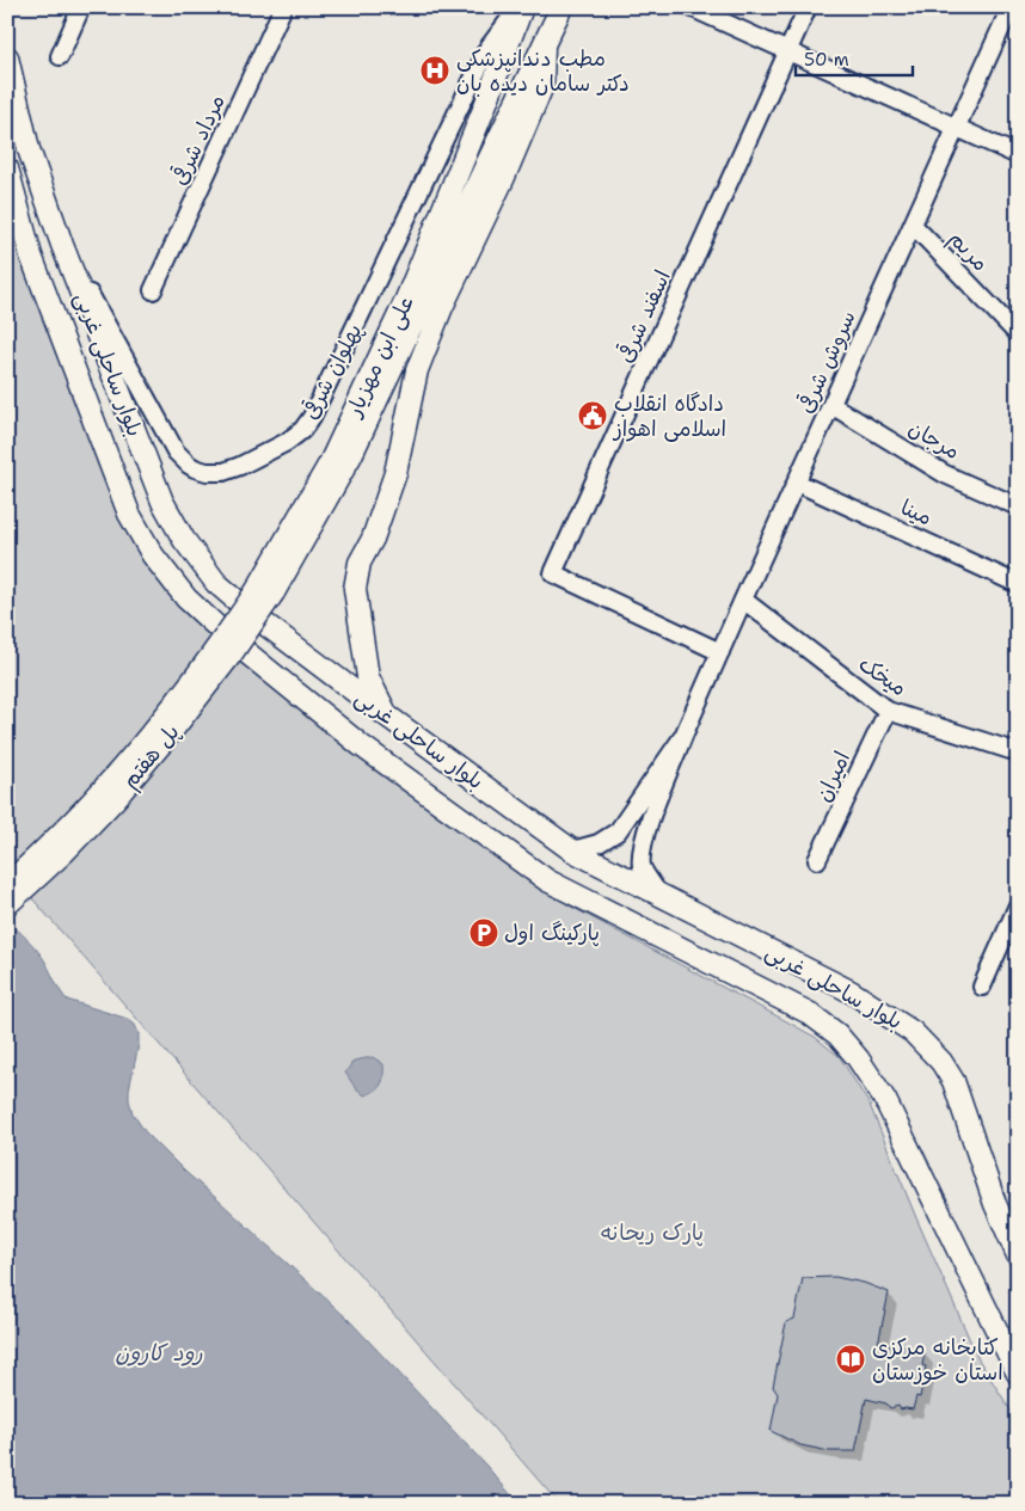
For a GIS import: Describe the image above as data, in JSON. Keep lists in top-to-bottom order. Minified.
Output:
{"streets":{"main road":["علی ابن مهزیار","بلوار ساحلی غربی","پهلوان شرقی","پل هفتم"],"street":["مرداد شرقی","مریم","اسفند شرقی","سروش شرقی","مرجان","مینا","میخک","امیران"]},"crossings":[["مریم","سروش شرقی"],["اسفند شرقی","سروش شرقی"],["علی ابن مهزیار","پهلوان شرقی"],["علی ابن مهزیار","پل هفتم"],["سروش شرقی","مرجان"],["سروش شرقی","مینا"],["سروش شرقی","میخک"],["بلوار ساحلی غربی","پهلوان شرقی"],["میخک","امیران"]],"water":["رود کارون"],"parks":["پارک ریحانه"],"places":{"hospital":["مطب دندانپزشکی دکتر سامان دیده بان"],"public building":["دادگاه انقلاب اسلامی اهواز"],"parking":["پارکینگ اول"],"library":["کتابخانه مرکزی استان خوزستان"]},"scale_bar":"50 m"}
